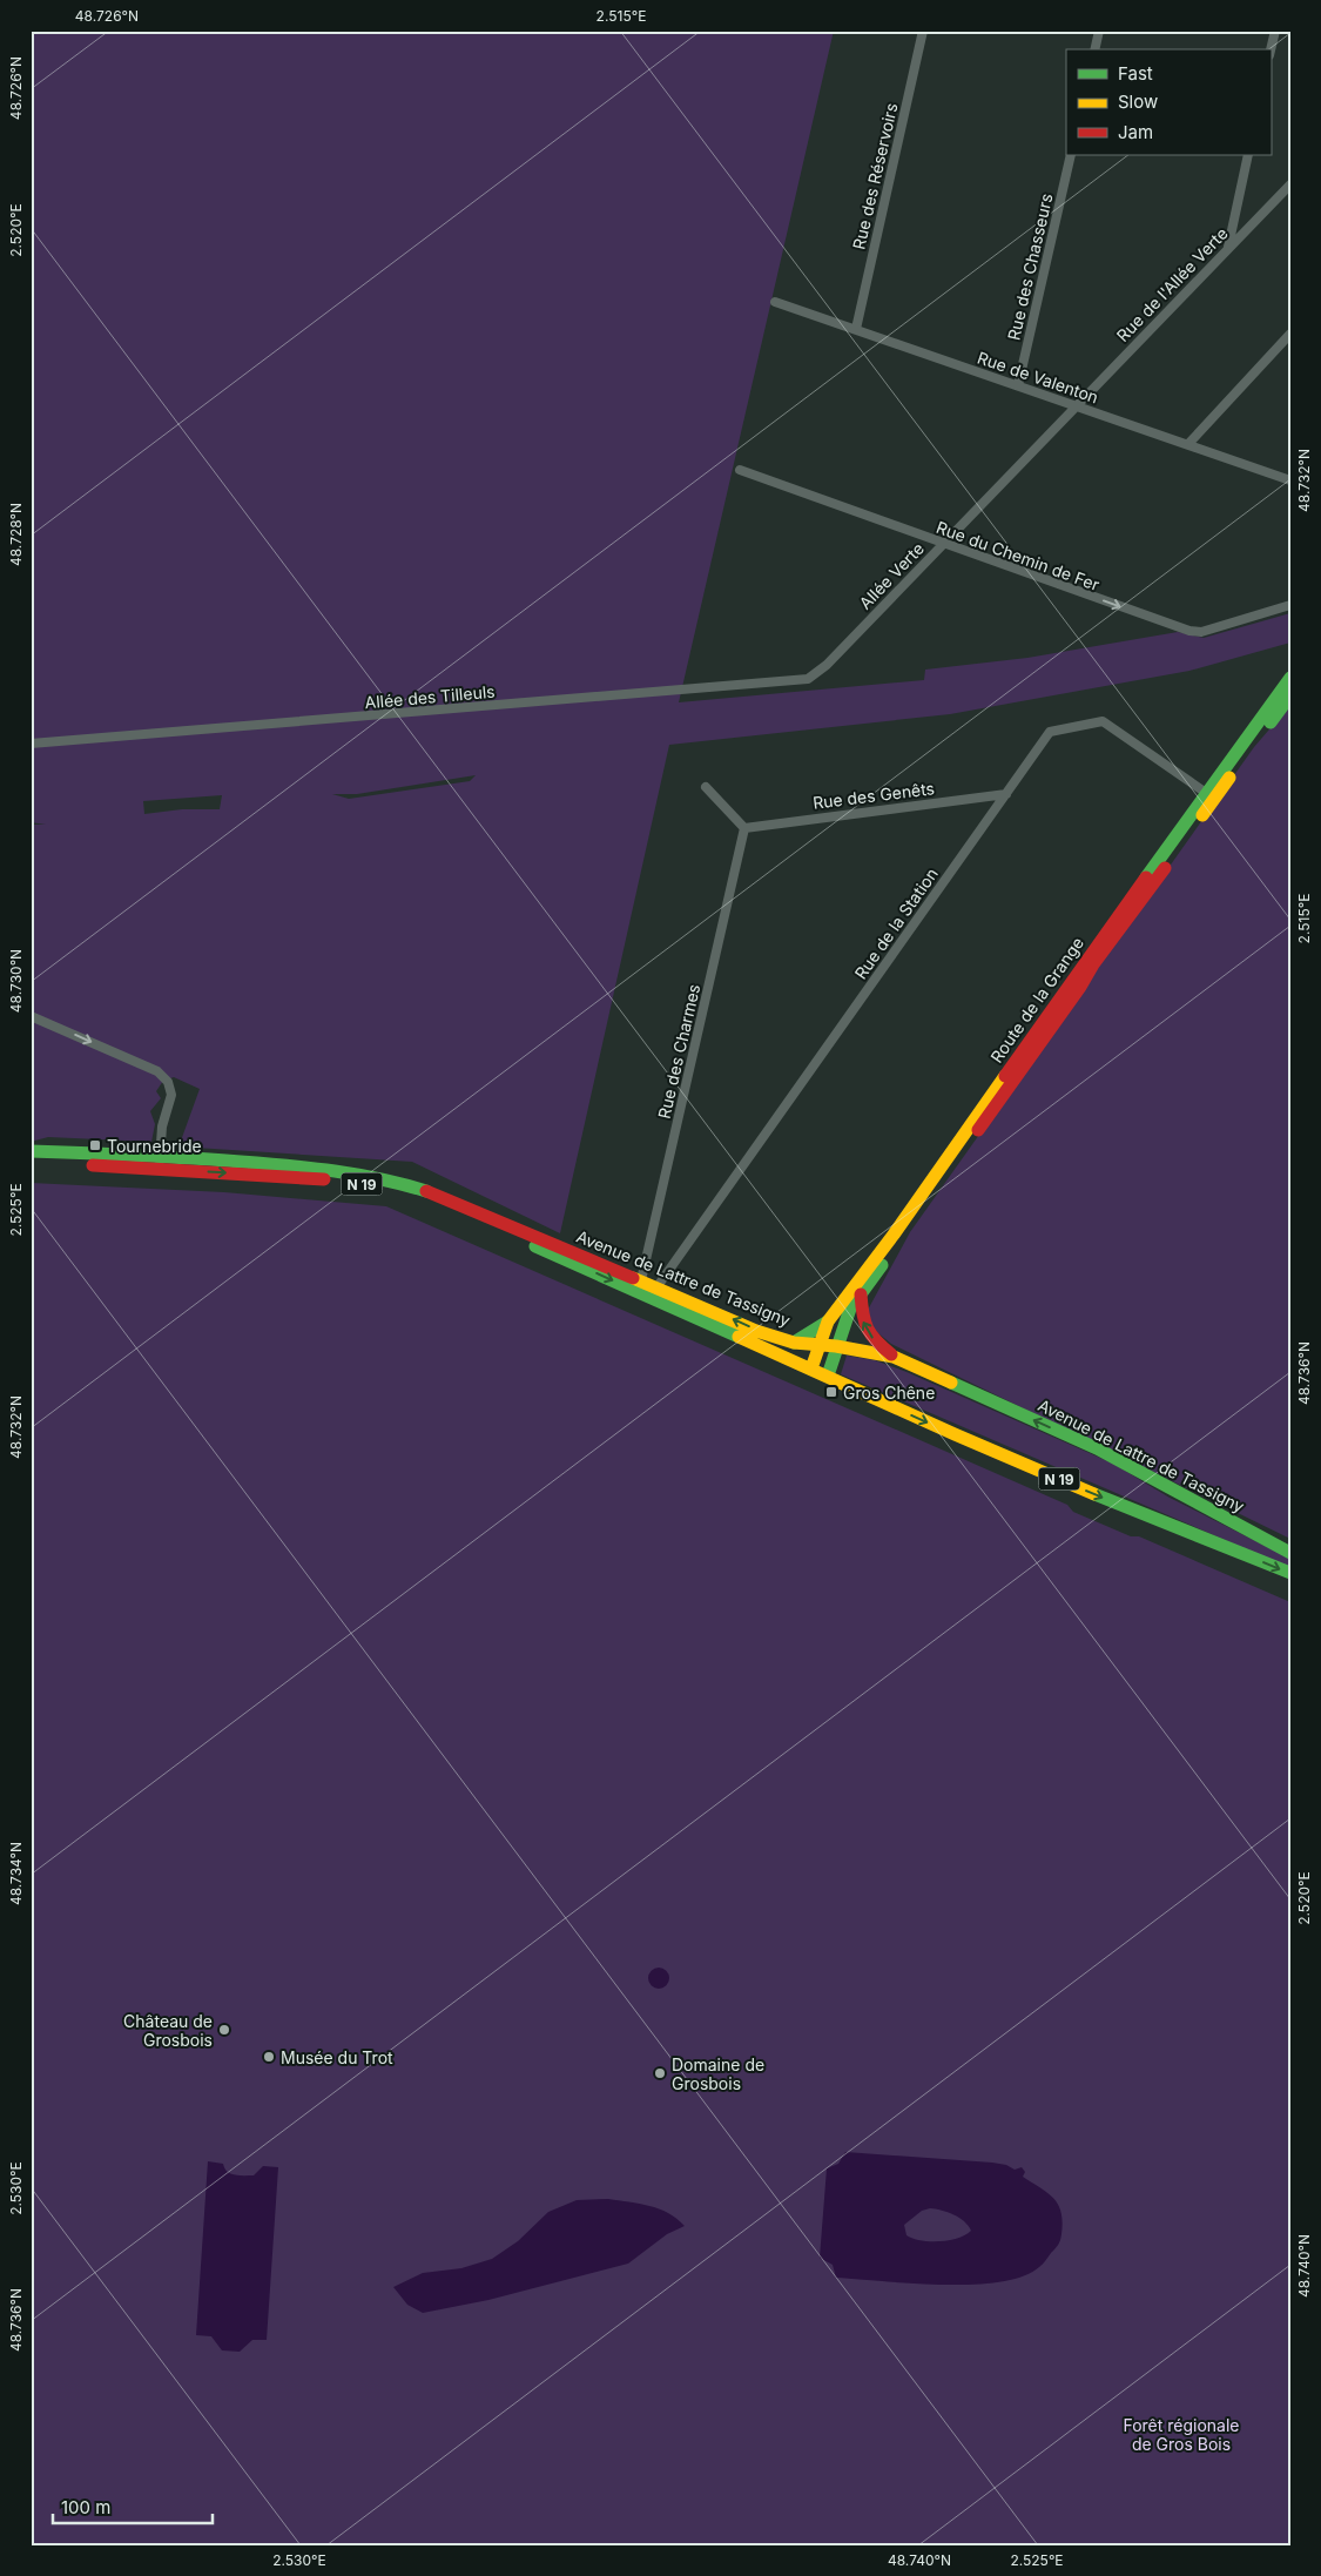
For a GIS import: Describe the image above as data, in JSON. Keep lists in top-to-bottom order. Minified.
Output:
{"streets":{"main road":["Route de la Grange","N 19","Avenue de Lattre de Tassigny"],"street":["Rue des Réservoirs","Rue des Chasseurs","Rue de l'Allée Verte","Rue de Valenton","Rue du Chemin de Fer","Allée Verte","Allée des Tilleuls","Rue des Genêts","Rue de la Station","Rue des Charmes"]},"crossings":[["Rue des Réservoirs","Rue de Valenton"],["Rue des Chasseurs","Rue de Valenton"],["Rue de l'Allée Verte","Rue de Valenton"],["Rue de l'Allée Verte","Allée Verte"],["Rue de Valenton","Allée Verte"],["Rue du Chemin de Fer","Allée Verte"],["Allée Verte","Allée des Tilleuls"],["Rue des Genêts","Rue de la Station"],["Rue des Genêts","Rue des Charmes"],["Rue de la Station","Route de la Grange"],["Rue de la Station","Avenue de Lattre de Tassigny"],["Route de la Grange","N 19"],["Route de la Grange","Avenue de Lattre de Tassigny"],["Rue des Charmes","Avenue de Lattre de Tassigny"],["N 19","Avenue de Lattre de Tassigny"]],"one_way":["Rue du Chemin de Fer"],"parks":["Forêt régionale de Gros Bois"],"places":{"transit":["Tournebride","Gros Chêne"],"other":["Château de Grosbois","Musée du Trot","Domaine de Grosbois"]},"legend":["Fast","Slow","Jam"],"scale_bar":"100 m","coordinates":["48.726°N","2.515°E","2.520°E","48.732°N","48.728°N","48.730°N","2.525°E","48.736°N","48.734°N","2.530°E","48.740°N"]}
